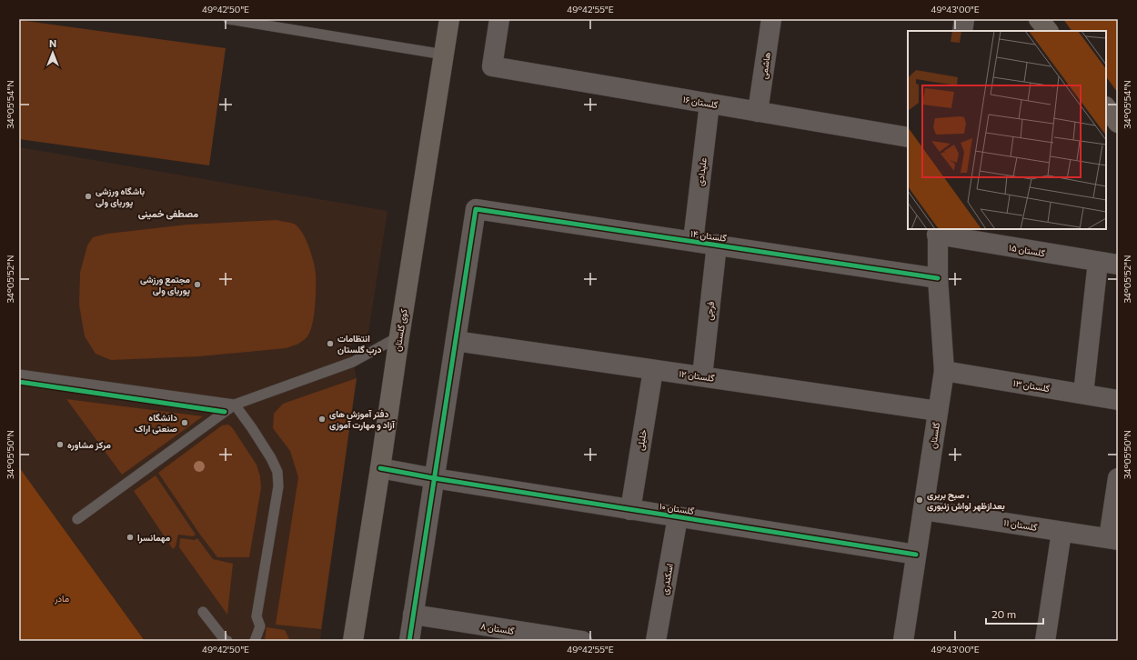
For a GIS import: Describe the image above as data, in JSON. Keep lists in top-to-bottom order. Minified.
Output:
{"streets":{"street":["هاشمی","گلستان ۱۶","علیدادی","گلستان ۱۴","گلستان ۱۵","فرجی","کوی گلستان","گلستان ۱۲","گلستان ۱۳","گلستان","خلیلی","گلستان ۱۰","گلستان ۱۱","اسکندری","گلستان ۸"]},"crossings":[["هاشمی","گلستان ۱۶"],["گلستان ۱۶","علیدادی"],["علیدادی","گلستان ۱۴"],["گلستان ۱۴","فرجی"],["گلستان ۱۴","گلستان ۱۲"],["گلستان ۱۴","گلستان"],["گلستان ۱۵","گلستان"],["فرجی","گلستان ۱۲"],["کوی گلستان","گلستان ۱۰"],["گلستان ۱۲","گلستان"],["گلستان ۱۲","خلیلی"],["گلستان ۱۳","گلستان"],["گلستان","گلستان ۱۰"],["گلستان","گلستان ۱۱"],["خلیلی","گلستان ۱۰"],["گلستان ۱۰","اسکندری"]],"districts":["مصطفی خمینی"],"parks":["مادر"],"places":["باشگاه ورزشی پوریای ولی","مجتمع ورزشی پوریای ولی","انتظامات درب گلستان","دفتر آموزش های آزاد و مهارت آموزی","دانشگاه صنعتی اراک","مرکز مشاوره","صبح بربری ، بعدازظهر لواش زنبوری","مهمانسرا"],"scale_bar":"20 m","north":"top","coordinates":["49°42'50\"E","49°42'55\"E","49°43'00\"E","34°05'54\"N","34°05'52\"N","34°05'50\"N"]}
